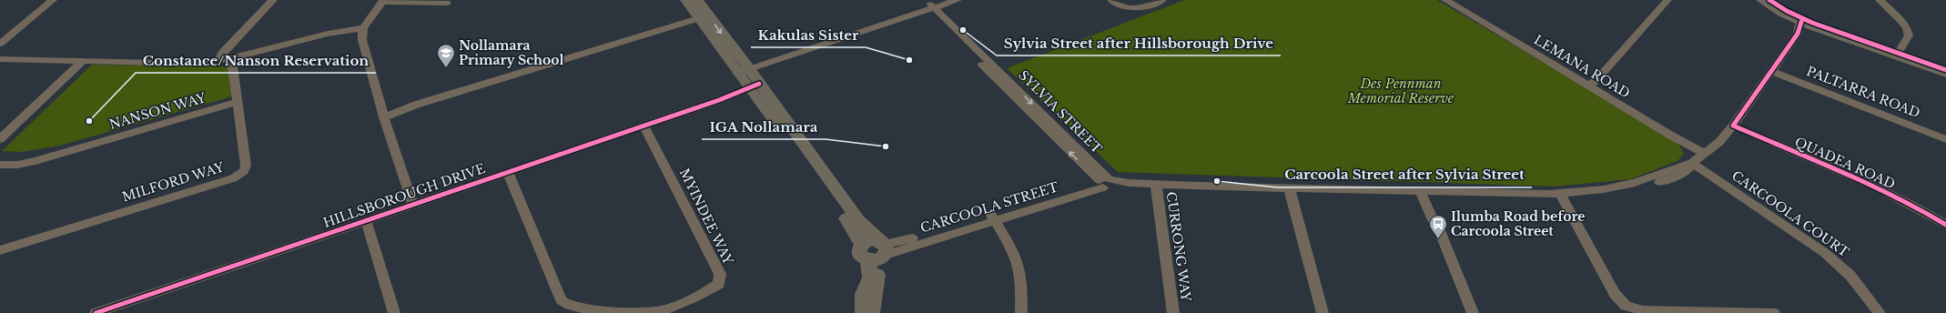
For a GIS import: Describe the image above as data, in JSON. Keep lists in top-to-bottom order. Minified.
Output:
{"streets":{"street":["LEMANA ROAD","PALTARRA ROAD","NANSON WAY","SYLVIA STREET","QUADEA ROAD","MILFORD WAY","HILLSBOROUGH DRIVE","CARCOOLA STREET","CARCOOLA COURT","MYINDEE WAY","CURRONG WAY"]},"crossings":[["LEMANA ROAD","CARCOOLA STREET"],["PALTARRA ROAD","CARCOOLA STREET"],["NANSON WAY","MILFORD WAY"],["SYLVIA STREET","CARCOOLA STREET"],["QUADEA ROAD","CARCOOLA STREET"],["HILLSBOROUGH DRIVE","MYINDEE WAY"],["CARCOOLA STREET","CARCOOLA COURT"],["CARCOOLA STREET","CURRONG WAY"]],"parks":["Des Pennman Memorial Reserve"],"places":{"other":["Sylvia Street after Hillsborough Drive","Kakulas Sister","Constance/Nanson Reservation","IGA Nollamara","Carcoola Street after Sylvia Street"],"school or university":["Nollamara Primary School"],"bus stop":["Ilumba Road before Carcoola Street"]}}
